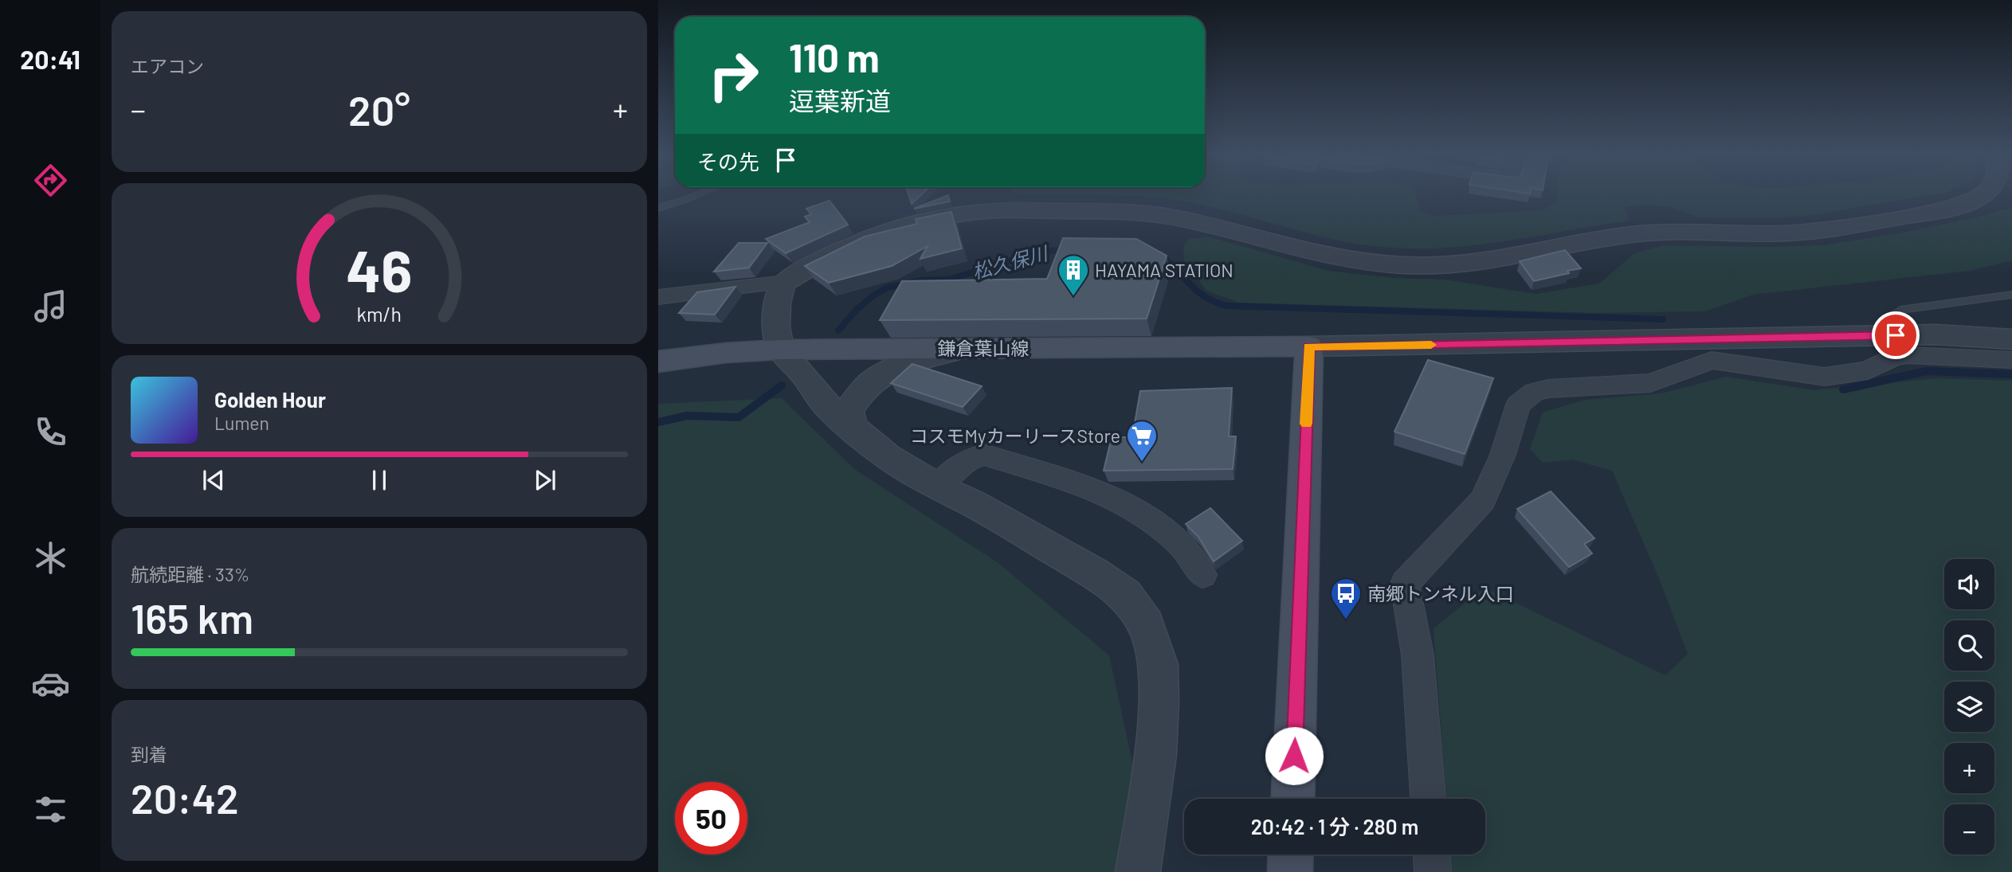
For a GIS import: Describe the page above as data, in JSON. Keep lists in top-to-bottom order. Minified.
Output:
{"streets":{"main road":["鎌倉葉山線"]},"water":["松久保川"],"places":{"building":["HAYAMA STATION"],"supermarket":["コスモMyカーリースStore"],"bus stop":["南郷トンネル入口"]},"page":{"tabs":"20:41","tile":["エアコン",["航続距離 · 33%","165 km"],["到着","20:42"]],"turn":["110 m","逗葉新道"],"heat":["−","20°","+"],"then":"その先","song":["Golden Hour","Lumen"],"map_buttons":["+","−"],"limit":"50","trip":"20:42 · 1 分 · 280 m","gauge":["46","km/h"]}}
